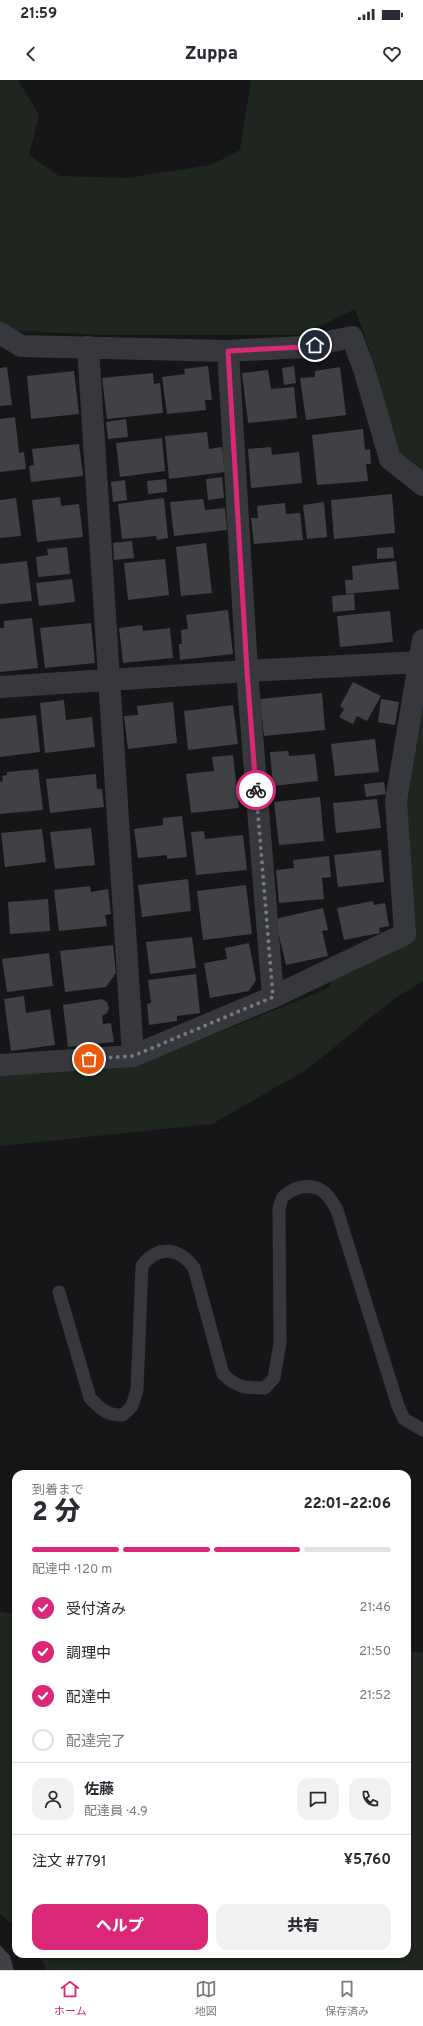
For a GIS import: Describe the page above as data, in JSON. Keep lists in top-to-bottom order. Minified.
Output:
{"page":{"status":"21:59","header":"Zuppa","heading":["2 分","到着まで","22:01–22:06"],"panel":["佐藤","配達員 · 4.9","注文 #7791","¥5,760"],"bar":"配達中 · 120 m","list":[["受付済み","21:46"],["調理中","21:50"],["配達中","21:52"],"配達完了"],"buttons":["ヘルプ","共有"],"tabs":["ホーム","地図","保存済み"]}}
